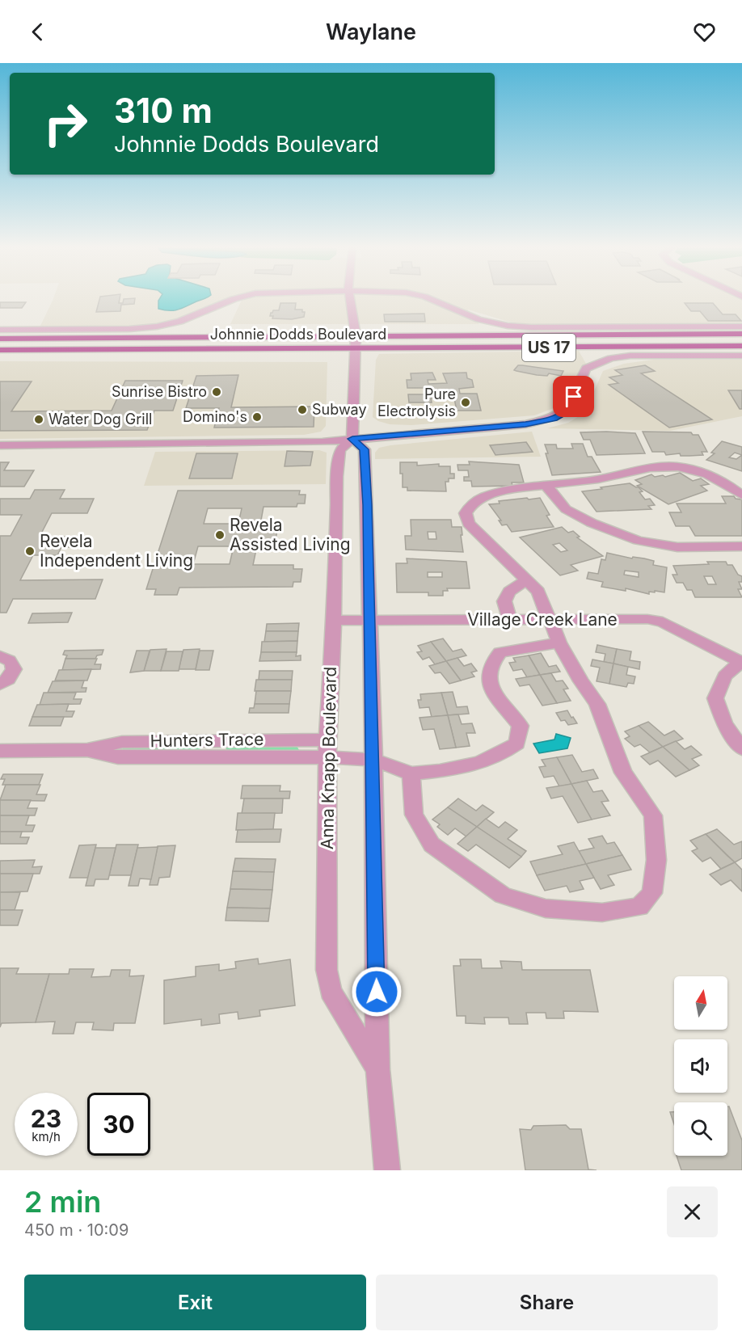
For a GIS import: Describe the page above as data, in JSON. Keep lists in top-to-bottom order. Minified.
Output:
{"streets":{"highway":["Johnnie Dodds Boulevard","US 17"],"street":["Village Creek Lane","Hunters Trace","Anna Knapp Boulevard"]},"crossings":[["Village Creek Lane","Anna Knapp Boulevard"],["Hunters Trace","Anna Knapp Boulevard"]],"places":["Sunrise Bistro","Pure Electrolysis","Subway","Domino's","Water Dog Grill","Revela Assisted Living","Revela Independent Living"],"north":"top","page":{"header":"Waylane","turn":["310 m","Johnnie Dodds Boulevard"],"speed":"23 km/h","limit":"30","heading":["2 min","450 m · 10:09"],"buttons":["Exit","Share"]}}
